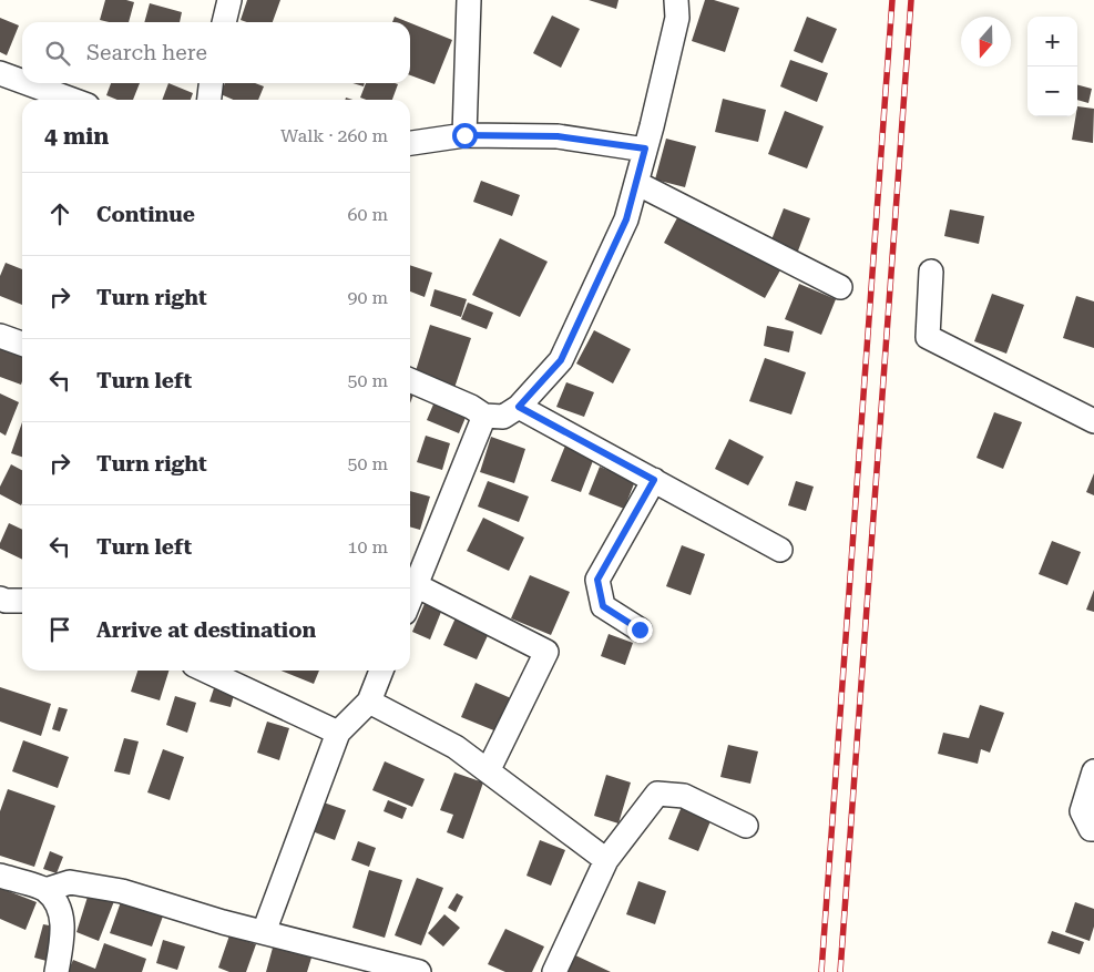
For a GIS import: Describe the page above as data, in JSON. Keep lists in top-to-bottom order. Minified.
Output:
{"north":"bottom","page":{"map_buttons":["+","−"],"search":"Search here","heading":["4 min","Walk · 260 m"],"list":[["Continue","60 m"],["Turn right","90 m"],["Turn left","50 m"],["Turn right","50 m"],["Turn left","10 m"],"Arrive at destination"]}}
